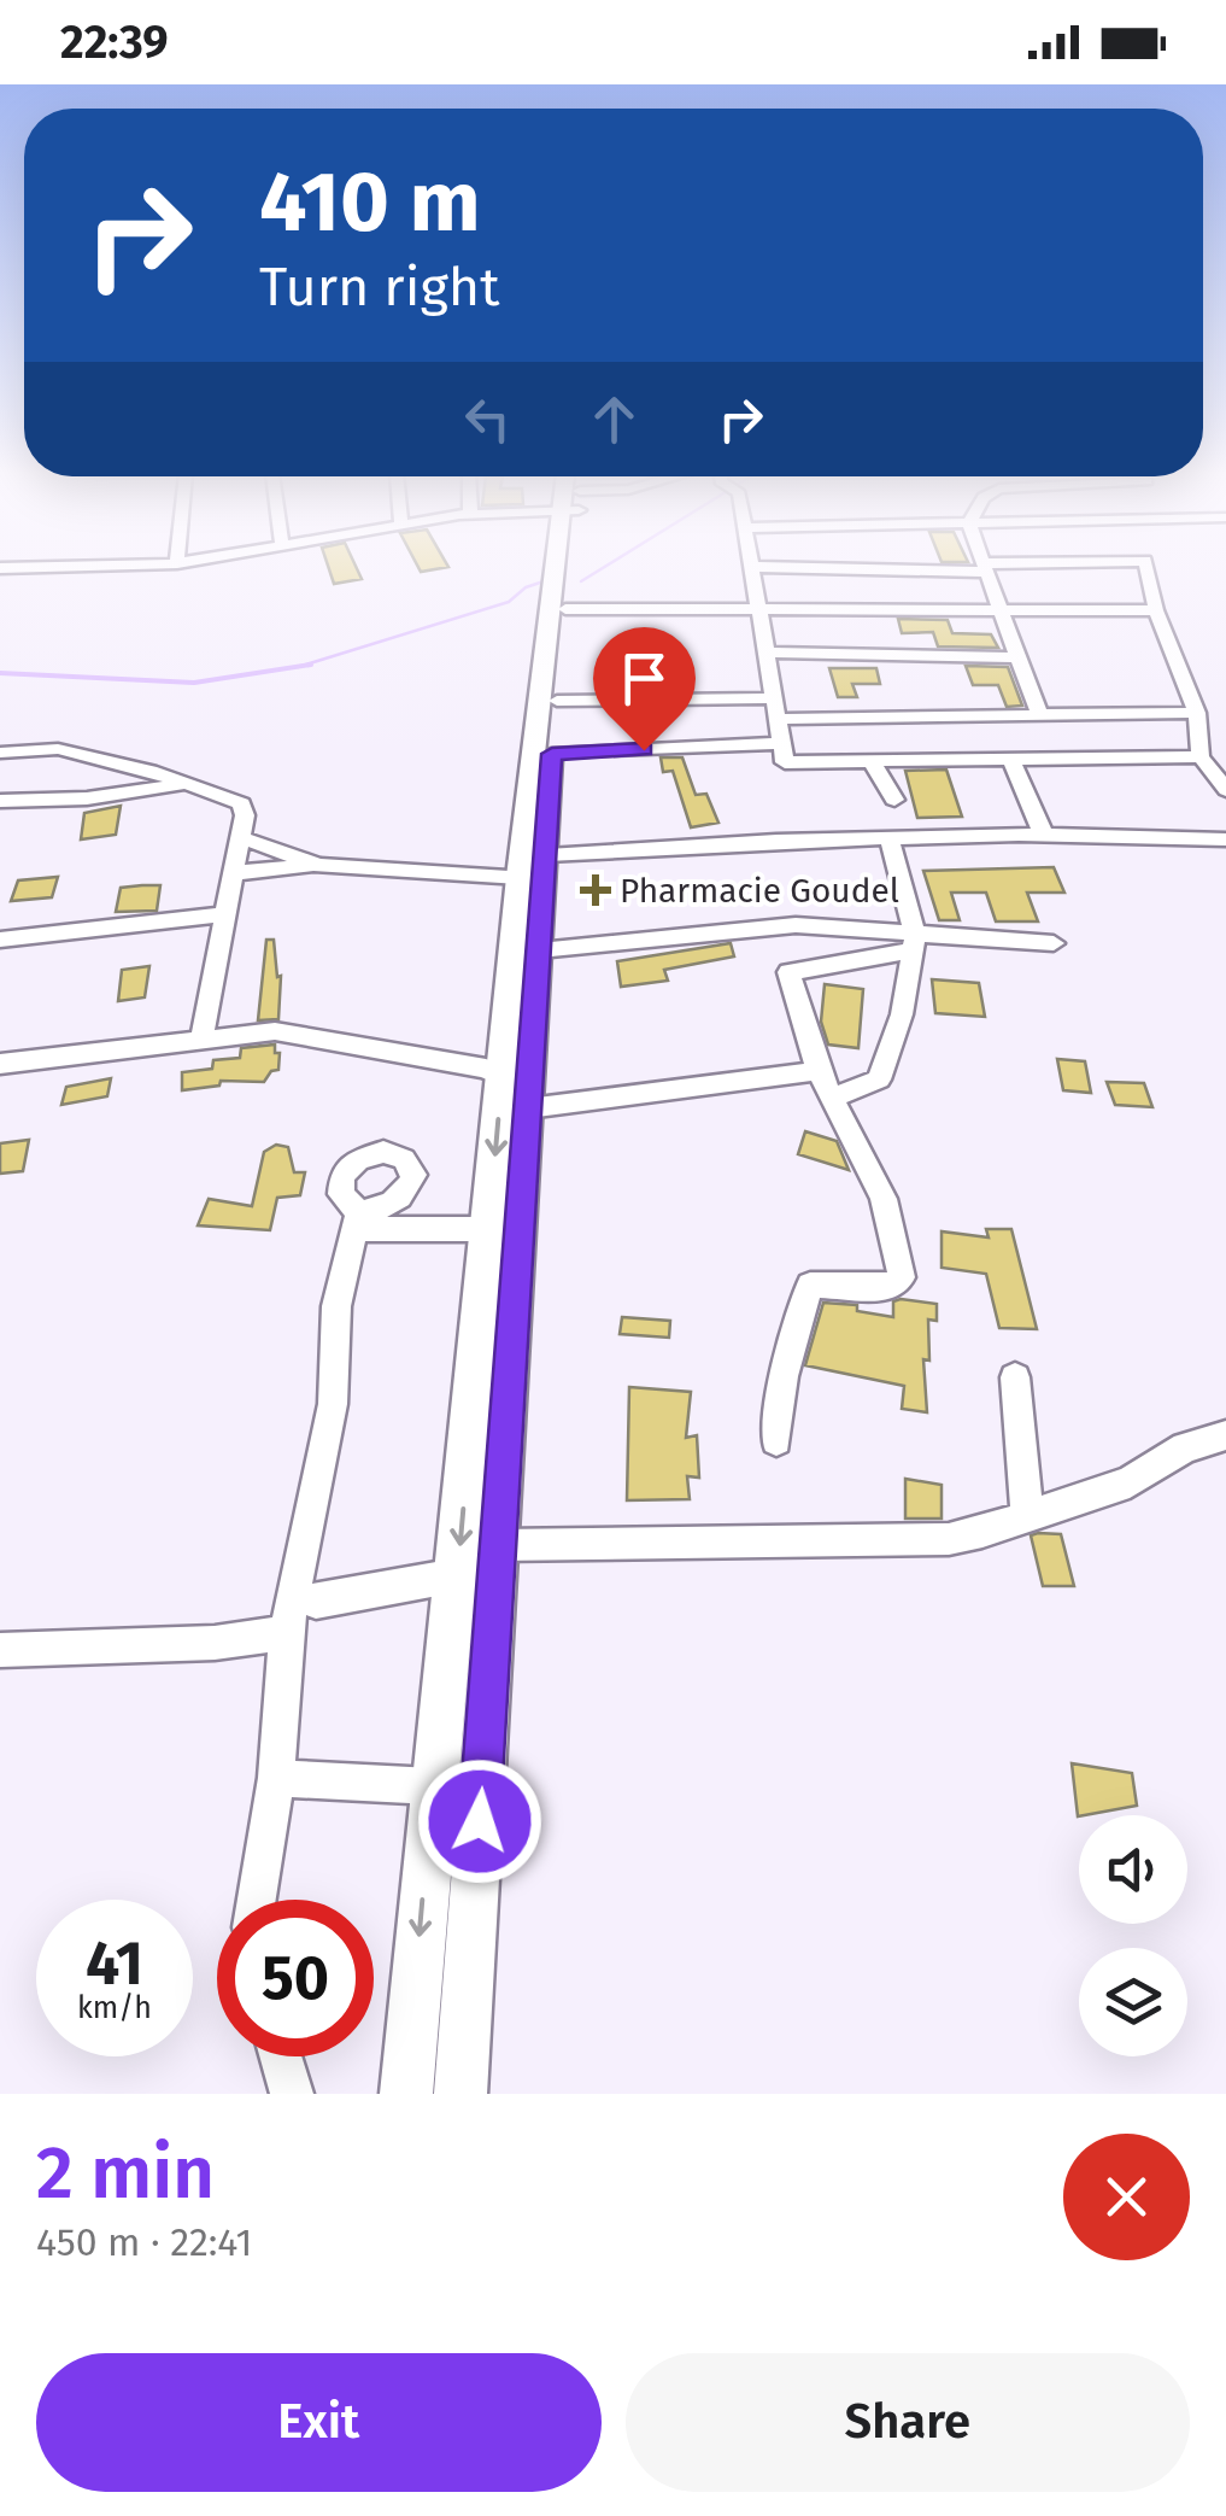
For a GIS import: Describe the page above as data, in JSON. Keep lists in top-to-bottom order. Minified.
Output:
{"places":{"health":["Pharmacie Goudel"]},"page":{"status":"22:39","turn":["410 m","Turn right"],"speed":"41 km/h","limit":"50","heading":["2 min","450 m · 22:41"],"buttons":["Exit","Share"]}}
